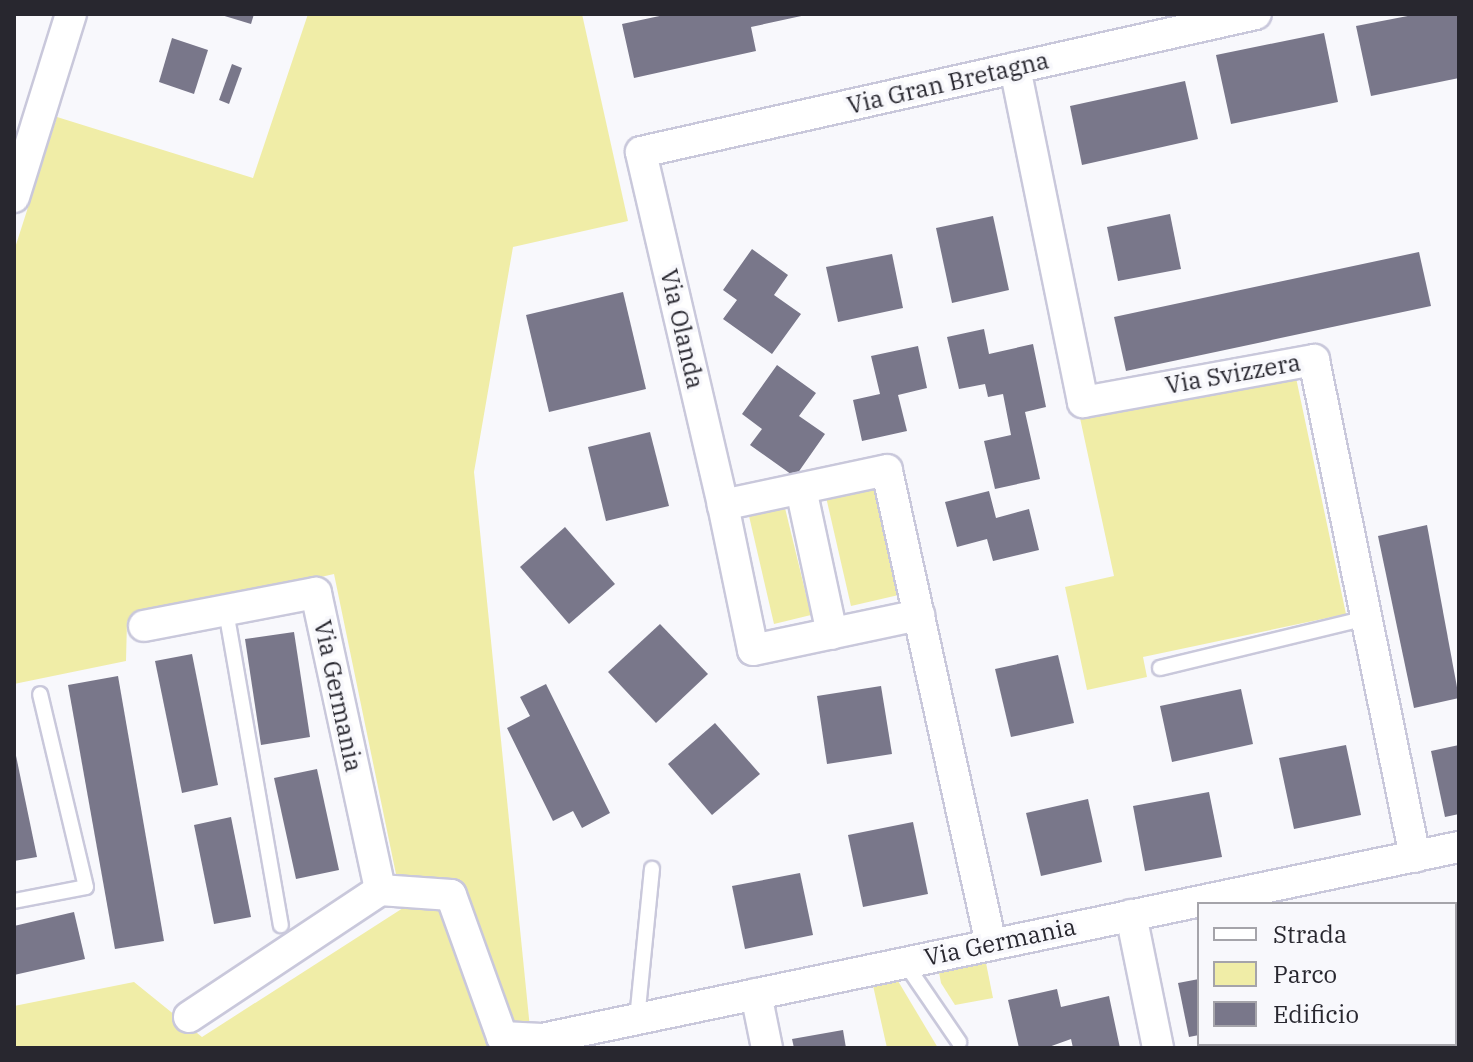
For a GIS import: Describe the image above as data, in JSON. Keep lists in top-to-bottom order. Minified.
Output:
{"streets":{"street":["Via Gran Bretagna","Via Olanda","Via Svizzera","Via Germania"]},"crossings":[["Via Gran Bretagna","Via Olanda"],["Via Gran Bretagna","Via Svizzera"],["Via Svizzera","Via Germania"]],"legend":["Strada","Parco","Edificio"]}
